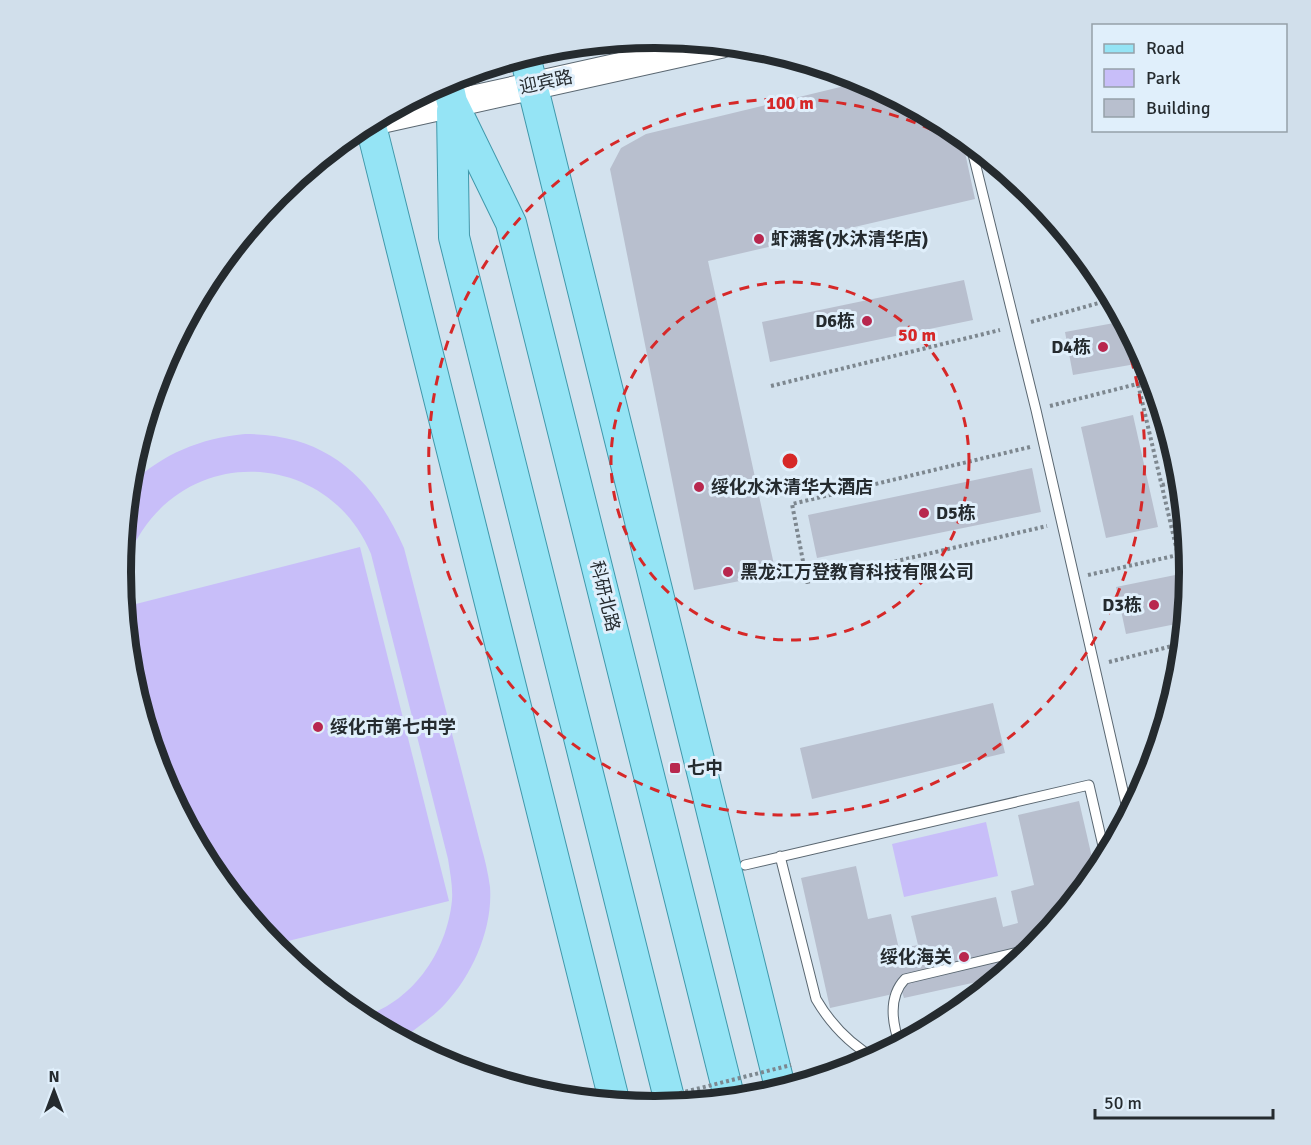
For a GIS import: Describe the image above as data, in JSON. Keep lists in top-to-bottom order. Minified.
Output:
{"streets":{"main road":["迎宾路","科研北路"]},"crossings":[["迎宾路","科研北路"]],"places":{"other":["虾满客(水沐清华店)","D6栋","D4栋","绥化水沐清华大酒店","D5栋","黑龙江万登教育科技有限公司","D3栋","绥化市第七中学","绥化海关"],"transit":["七中"]},"legend":["Road","Park","Building"],"scale_bar":"50 m","north":"top","rings":["100 m","50 m"]}
